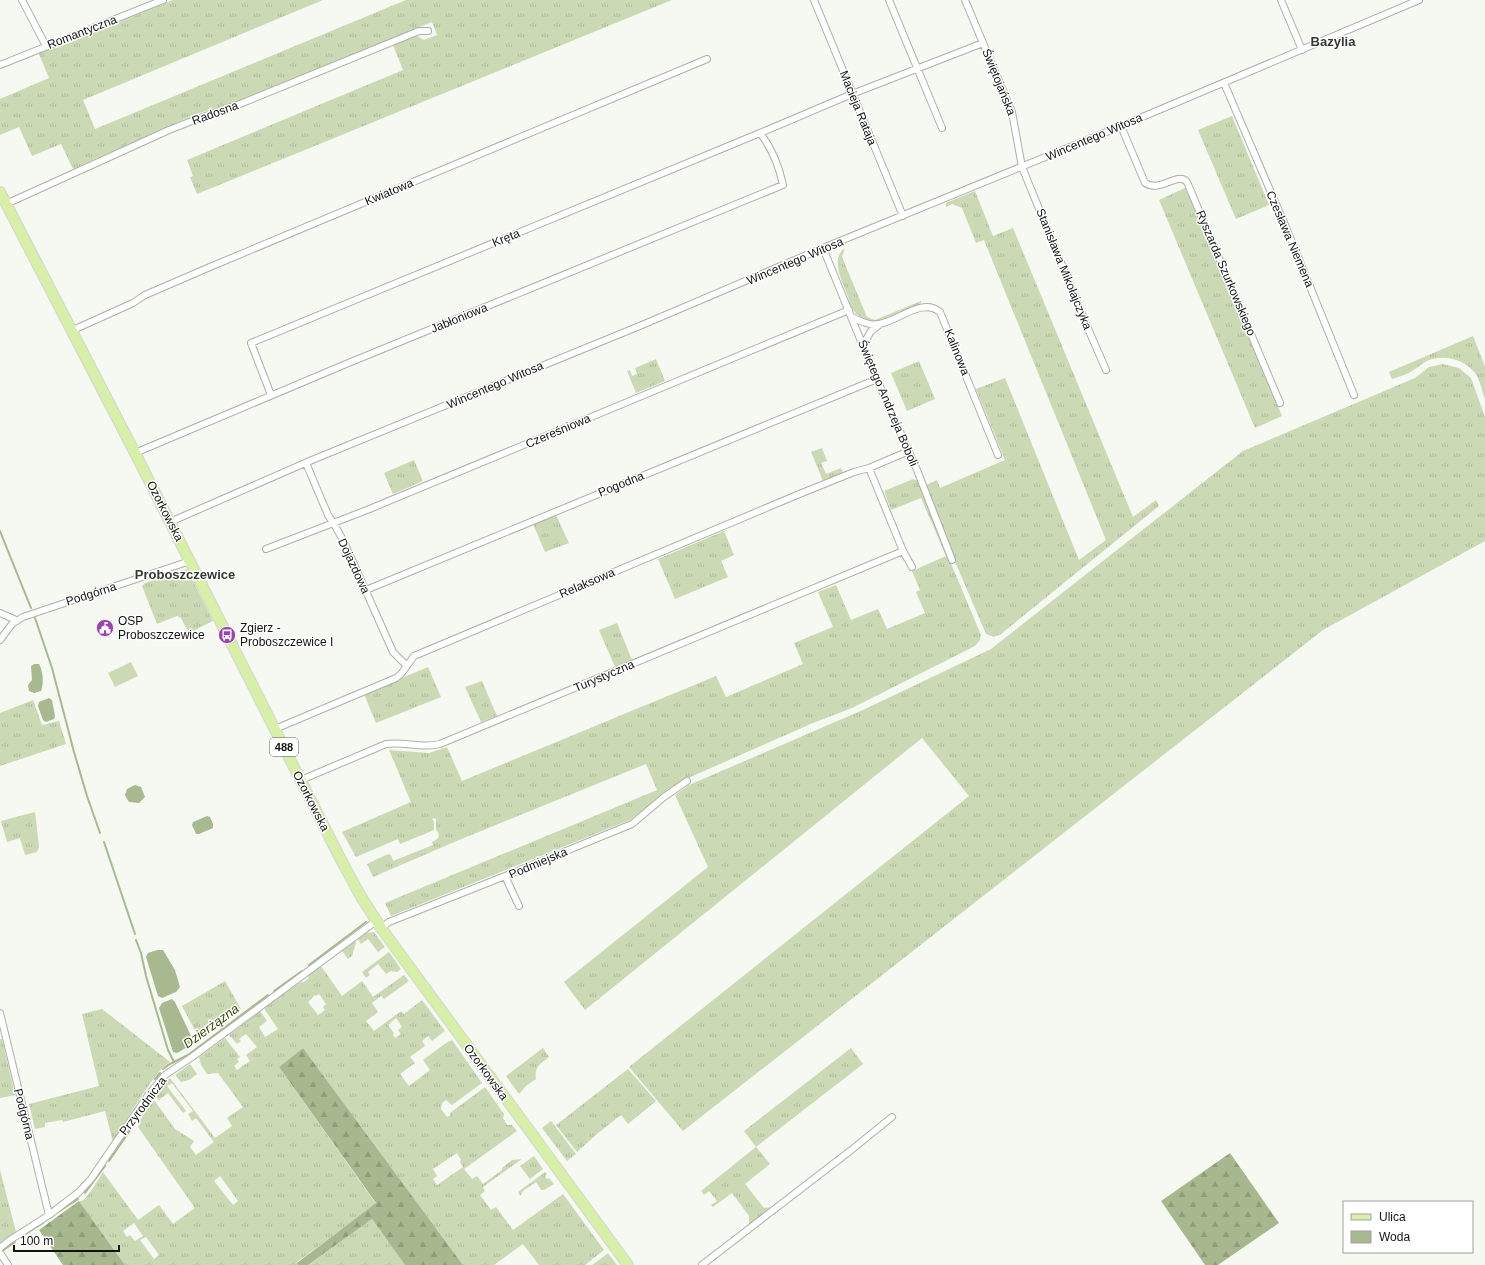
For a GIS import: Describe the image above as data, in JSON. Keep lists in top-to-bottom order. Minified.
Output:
{"streets":{"main road":["Ozorkowska","488"],"street":["Romantyczna","Świętojańska","Macieja Rataja","Radosna","Wincentego Witosa","Kwiatowa","Kręta","Czesława Niemena","Stanisława Mikołajczyka","Ryszarda Szurkowskiego","Jabłoniowa","Kalinowa","Świętego Andrzeja Boboli","Czereśniowa","Pogodna","Dojazdowa","Relaksowa","Podgórna","Turystyczna","Podmiejska","Przyrodnicza"]},"crossings":[["Świętojańska","Wincentego Witosa"],["Świętojańska","Stanisława Mikołajczyka"],["Macieja Rataja","Wincentego Witosa"],["Radosna","Ozorkowska"],["Wincentego Witosa","Czesława Niemena"],["Wincentego Witosa","Stanisława Mikołajczyka"],["Wincentego Witosa","Ryszarda Szurkowskiego"],["Wincentego Witosa","Świętego Andrzeja Boboli"],["Wincentego Witosa","Ozorkowska"],["Wincentego Witosa","Dojazdowa"],["Kwiatowa","Ozorkowska"],["Kręta","Jabłoniowa"],["Jabłoniowa","Ozorkowska"],["Kalinowa","Świętego Andrzeja Boboli"],["Świętego Andrzeja Boboli","Czereśniowa"],["Świętego Andrzeja Boboli","Pogodna"],["Świętego Andrzeja Boboli","Relaksowa"],["Czereśniowa","Dojazdowa"],["Pogodna","Dojazdowa"],["Ozorkowska","Relaksowa"],["Ozorkowska","Podgórna"],["Ozorkowska","Turystyczna"],["Ozorkowska","Podmiejska"],["Ozorkowska","Przyrodnicza"],["Dojazdowa","Relaksowa"],["Podgórna","Przyrodnicza"],["Podmiejska","Przyrodnicza"]],"districts":["Bazylia","Proboszczewice"],"water":["Dzierżązna"],"places":{"public building":["OSP Proboszczewice"],"bus stop":["Zgierz - Proboszczewice I"]},"legend":["Ulica","Woda"],"scale_bar":"100 m"}
